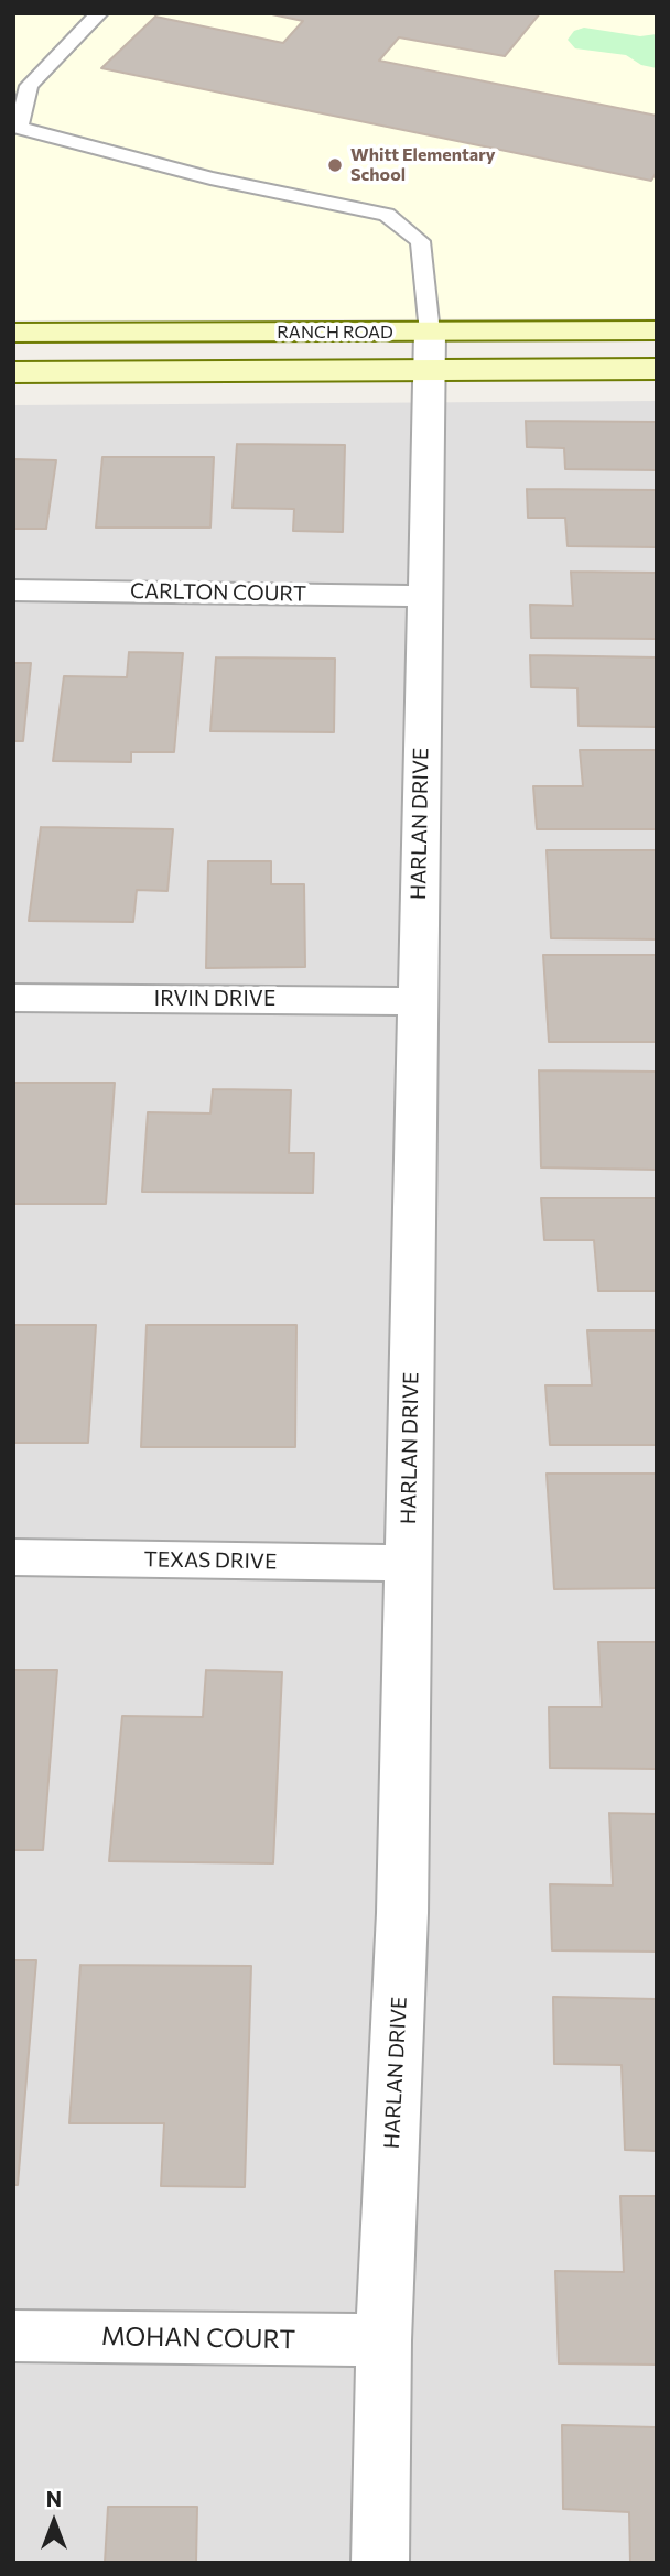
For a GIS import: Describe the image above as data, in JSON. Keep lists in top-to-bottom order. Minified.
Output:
{"streets":{"main road":["RANCH ROAD"],"street":["CARLTON COURT","HARLAN DRIVE","IRVIN DRIVE","TEXAS DRIVE","MOHAN COURT"]},"crossings":[["RANCH ROAD","HARLAN DRIVE"],["CARLTON COURT","HARLAN DRIVE"],["HARLAN DRIVE","IRVIN DRIVE"],["HARLAN DRIVE","TEXAS DRIVE"],["HARLAN DRIVE","MOHAN COURT"]],"places":["Whitt Elementary School"],"north":"top"}
